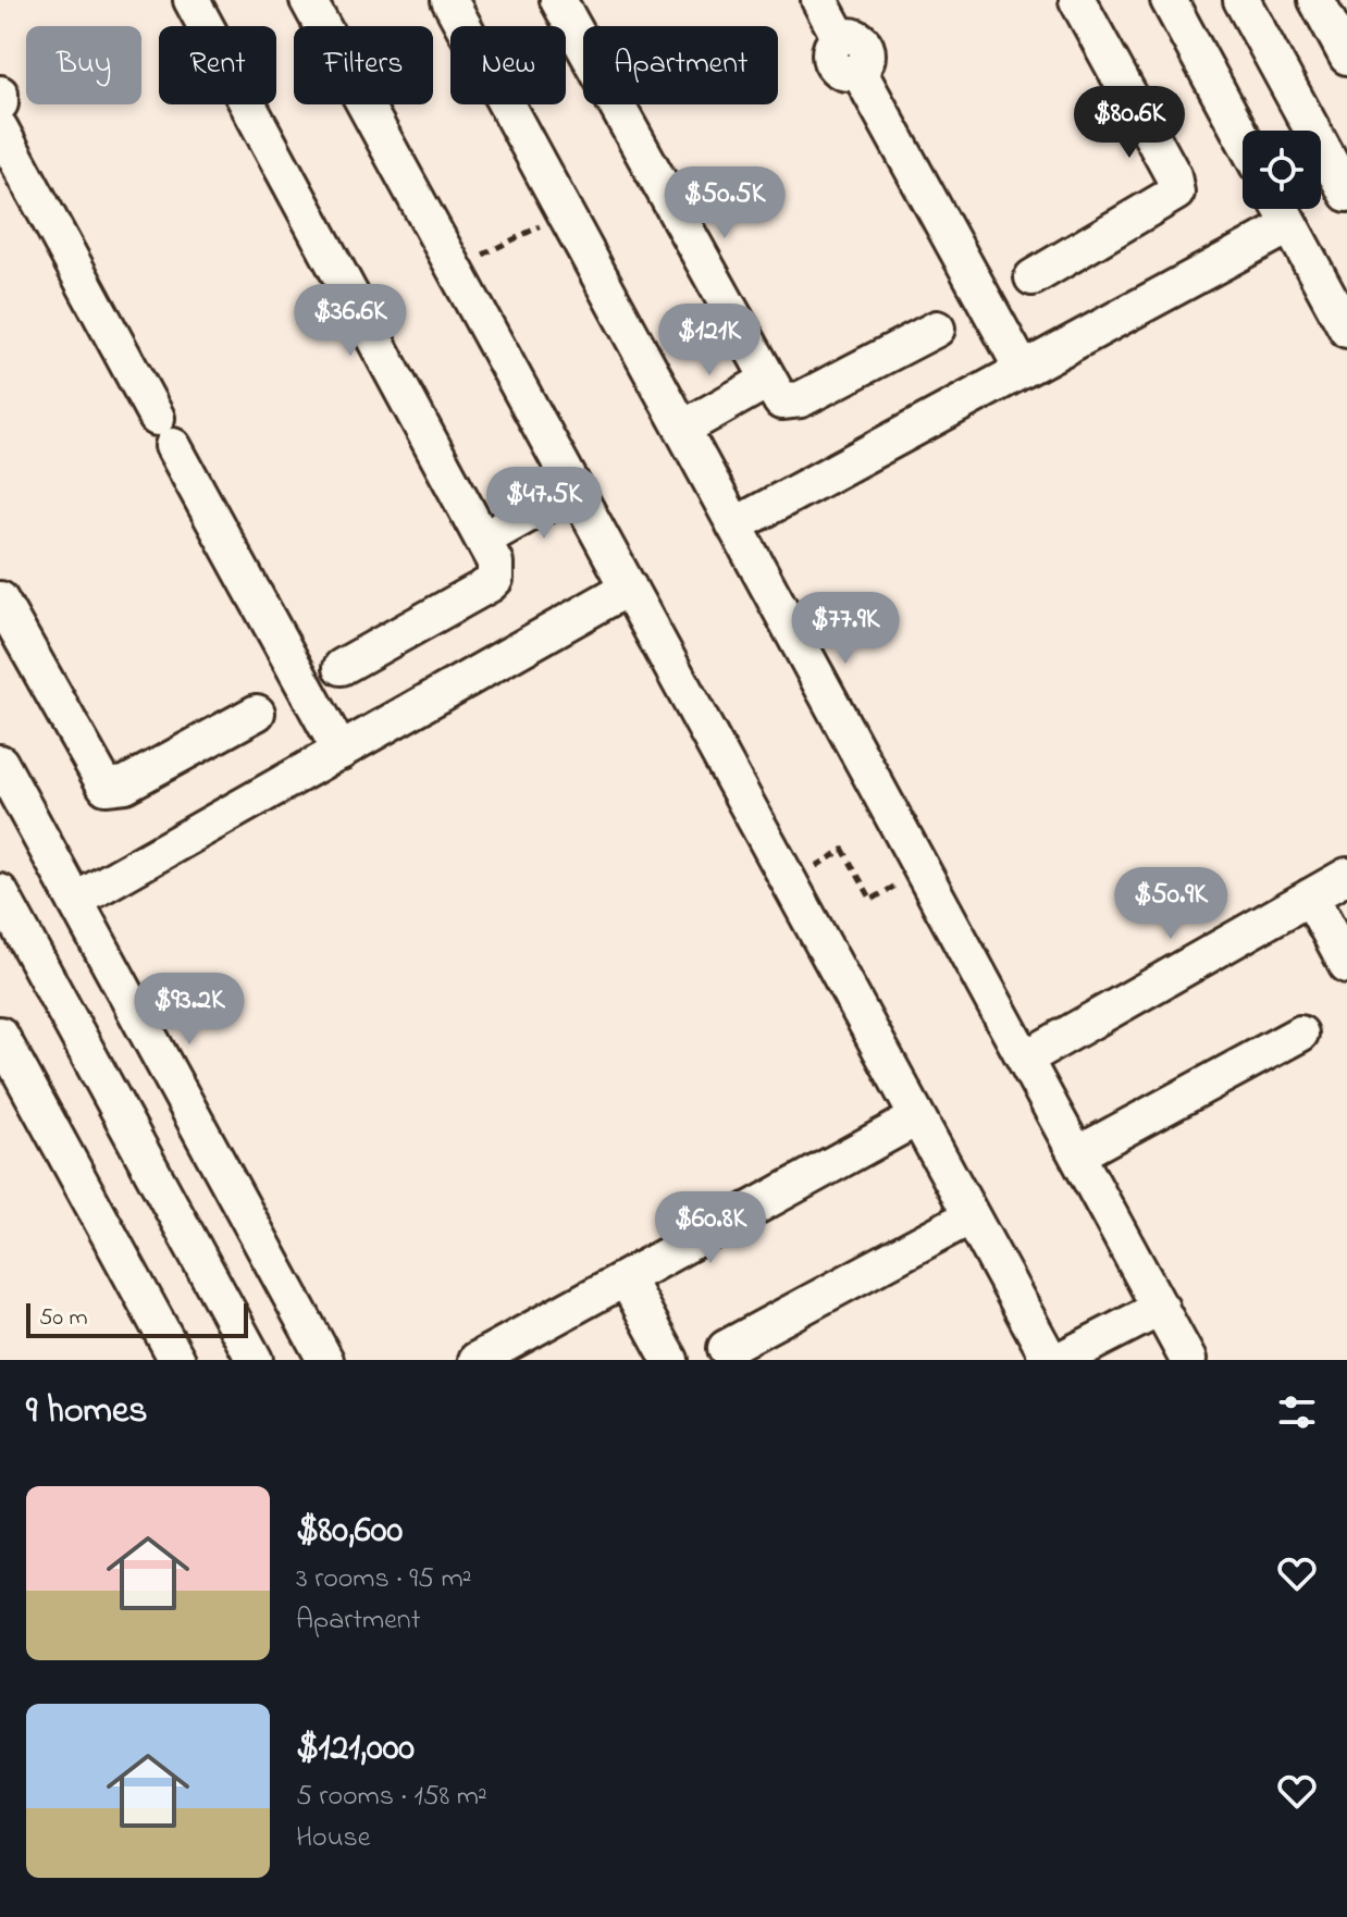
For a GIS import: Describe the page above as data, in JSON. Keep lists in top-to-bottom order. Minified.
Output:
{"scale_bar":"50 m","page":{"chip":["Buy","Rent","Filters","New","Apartment"],"price":["$80.6K","$50.5K","$36.6K","$121K","$47.5K","$77.9K","$50.9K","$93.2K","$60.8K"],"scale":"50 m","heading":"9 homes","list":[{"name":"$80,600","note":"3 rooms · 95 m² · Apartment"},{"name":"$121,000","note":"5 rooms · 158 m² · House"}]}}
